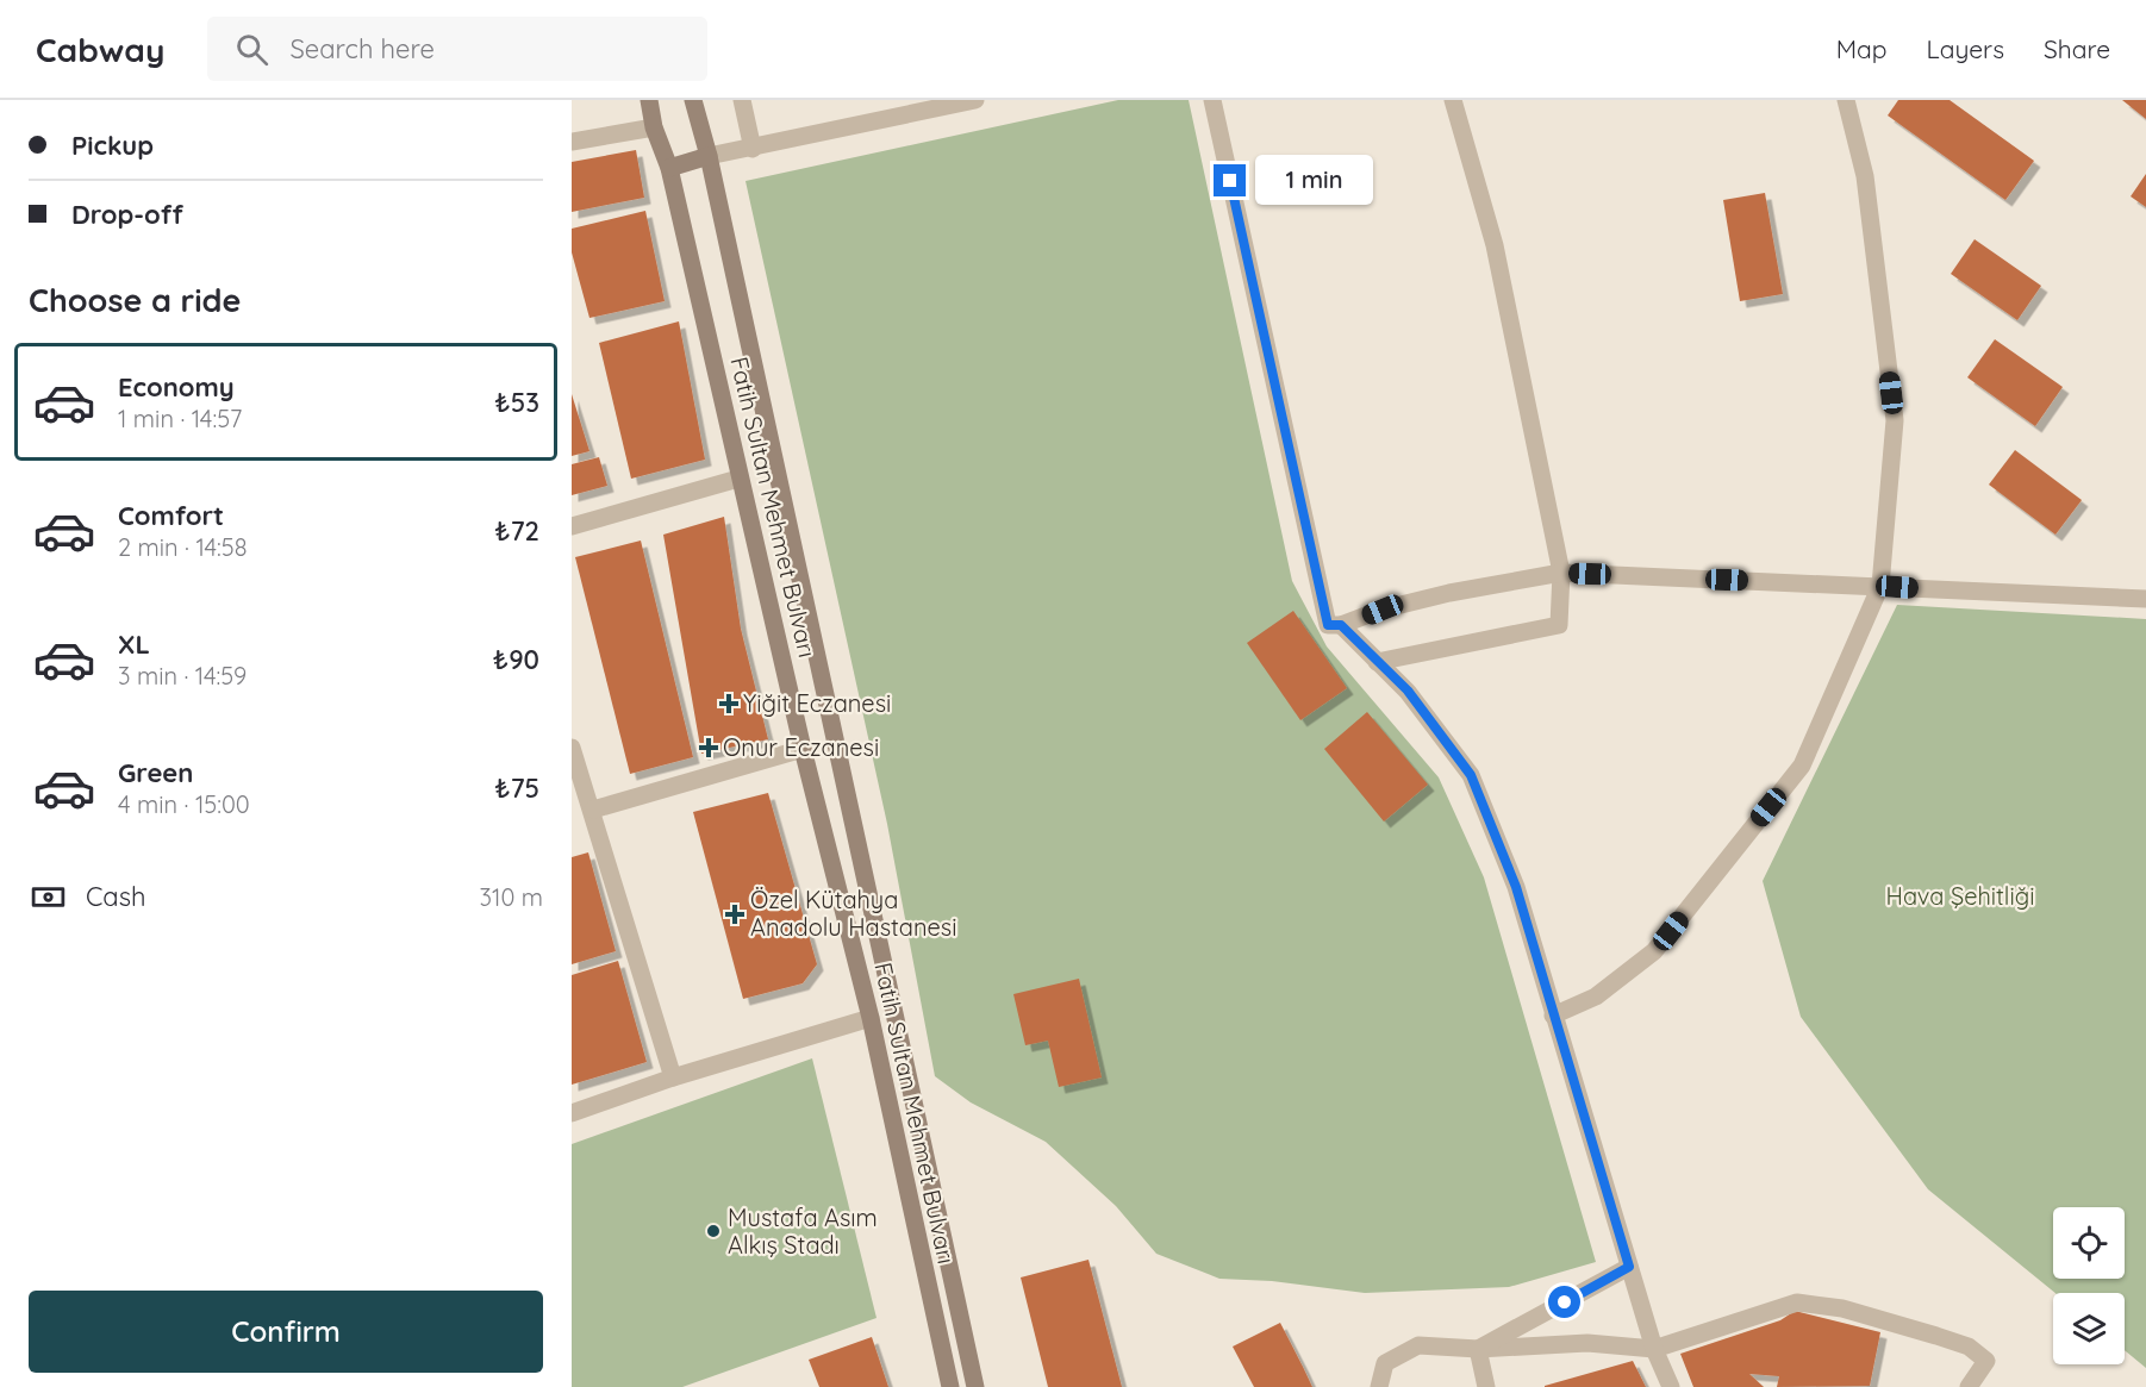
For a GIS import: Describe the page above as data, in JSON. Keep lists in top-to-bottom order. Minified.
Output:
{"streets":{"main road":["Fatih Sultan Mehmet Bulvarı"]},"parks":["Hava Şehitliği"],"places":{"health":["Yiğit Eczanesi","Onur Eczanesi","Özel Kütahya Anadolu Hastanesi"],"other":["Mustafa Asım Alkış Stadı"]},"page":{"header":"Cabway","search":"Search here","nav":["Map","Layers","Share"],"banner":["Pickup","Drop-off"],"bubble":"1 min","heading":"Choose a ride","list":[{"name":"Economy","note":"1 min · 14:57","value":"₺53"},{"name":"Comfort","note":"2 min · 14:58","value":"₺72"},{"name":"XL","note":"3 min · 14:59","value":"₺90"},{"name":"Green","note":"4 min · 15:00","value":"₺75"}],"pay":["Cash","310 m"],"buttons":"Confirm"}}
